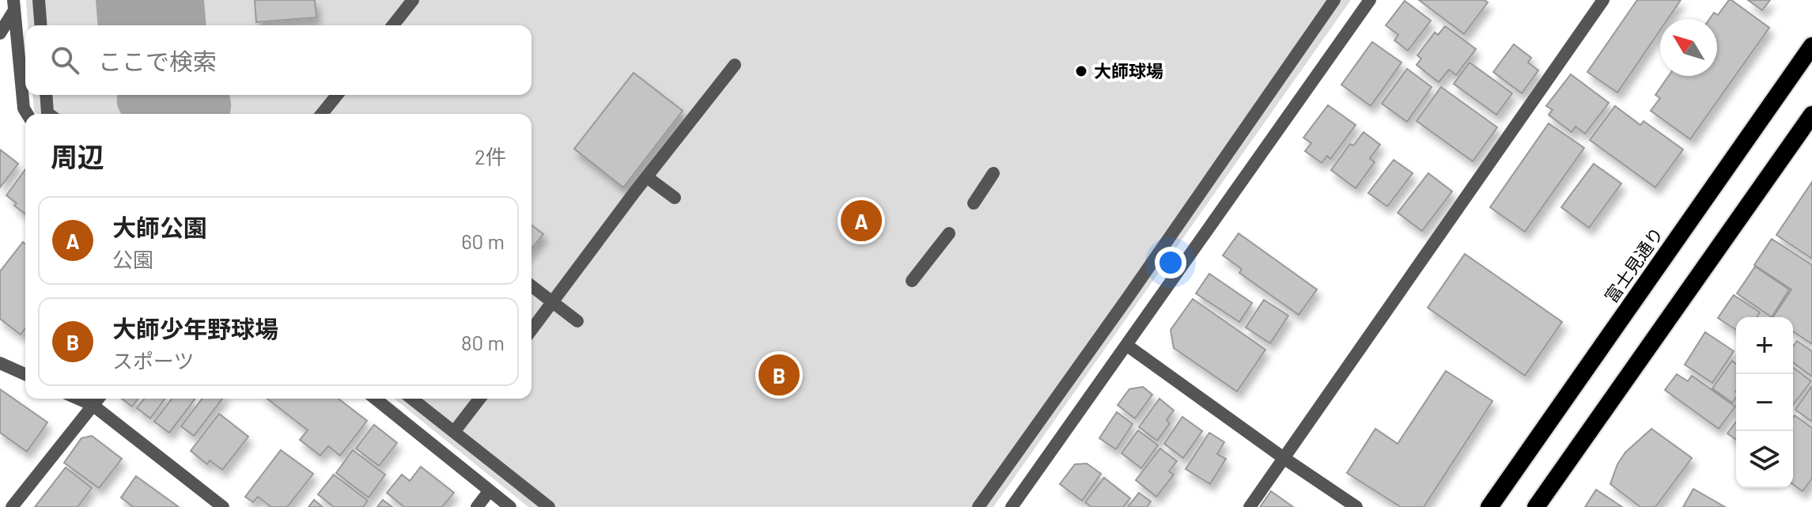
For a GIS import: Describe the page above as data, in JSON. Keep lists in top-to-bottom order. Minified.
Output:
{"streets":{"highway":["富士見通り"]},"places":["大師球場"],"north":"top left","page":{"search":"ここで検索","heading":["周辺","2件"],"list":[{"mark":"A","name":"大師公園","note":"公園","value":"60 m"},{"mark":"B","name":"大師少年野球場","note":"スポーツ","value":"80 m"}],"pins":["A","B"],"map_buttons":["+","−"]}}
